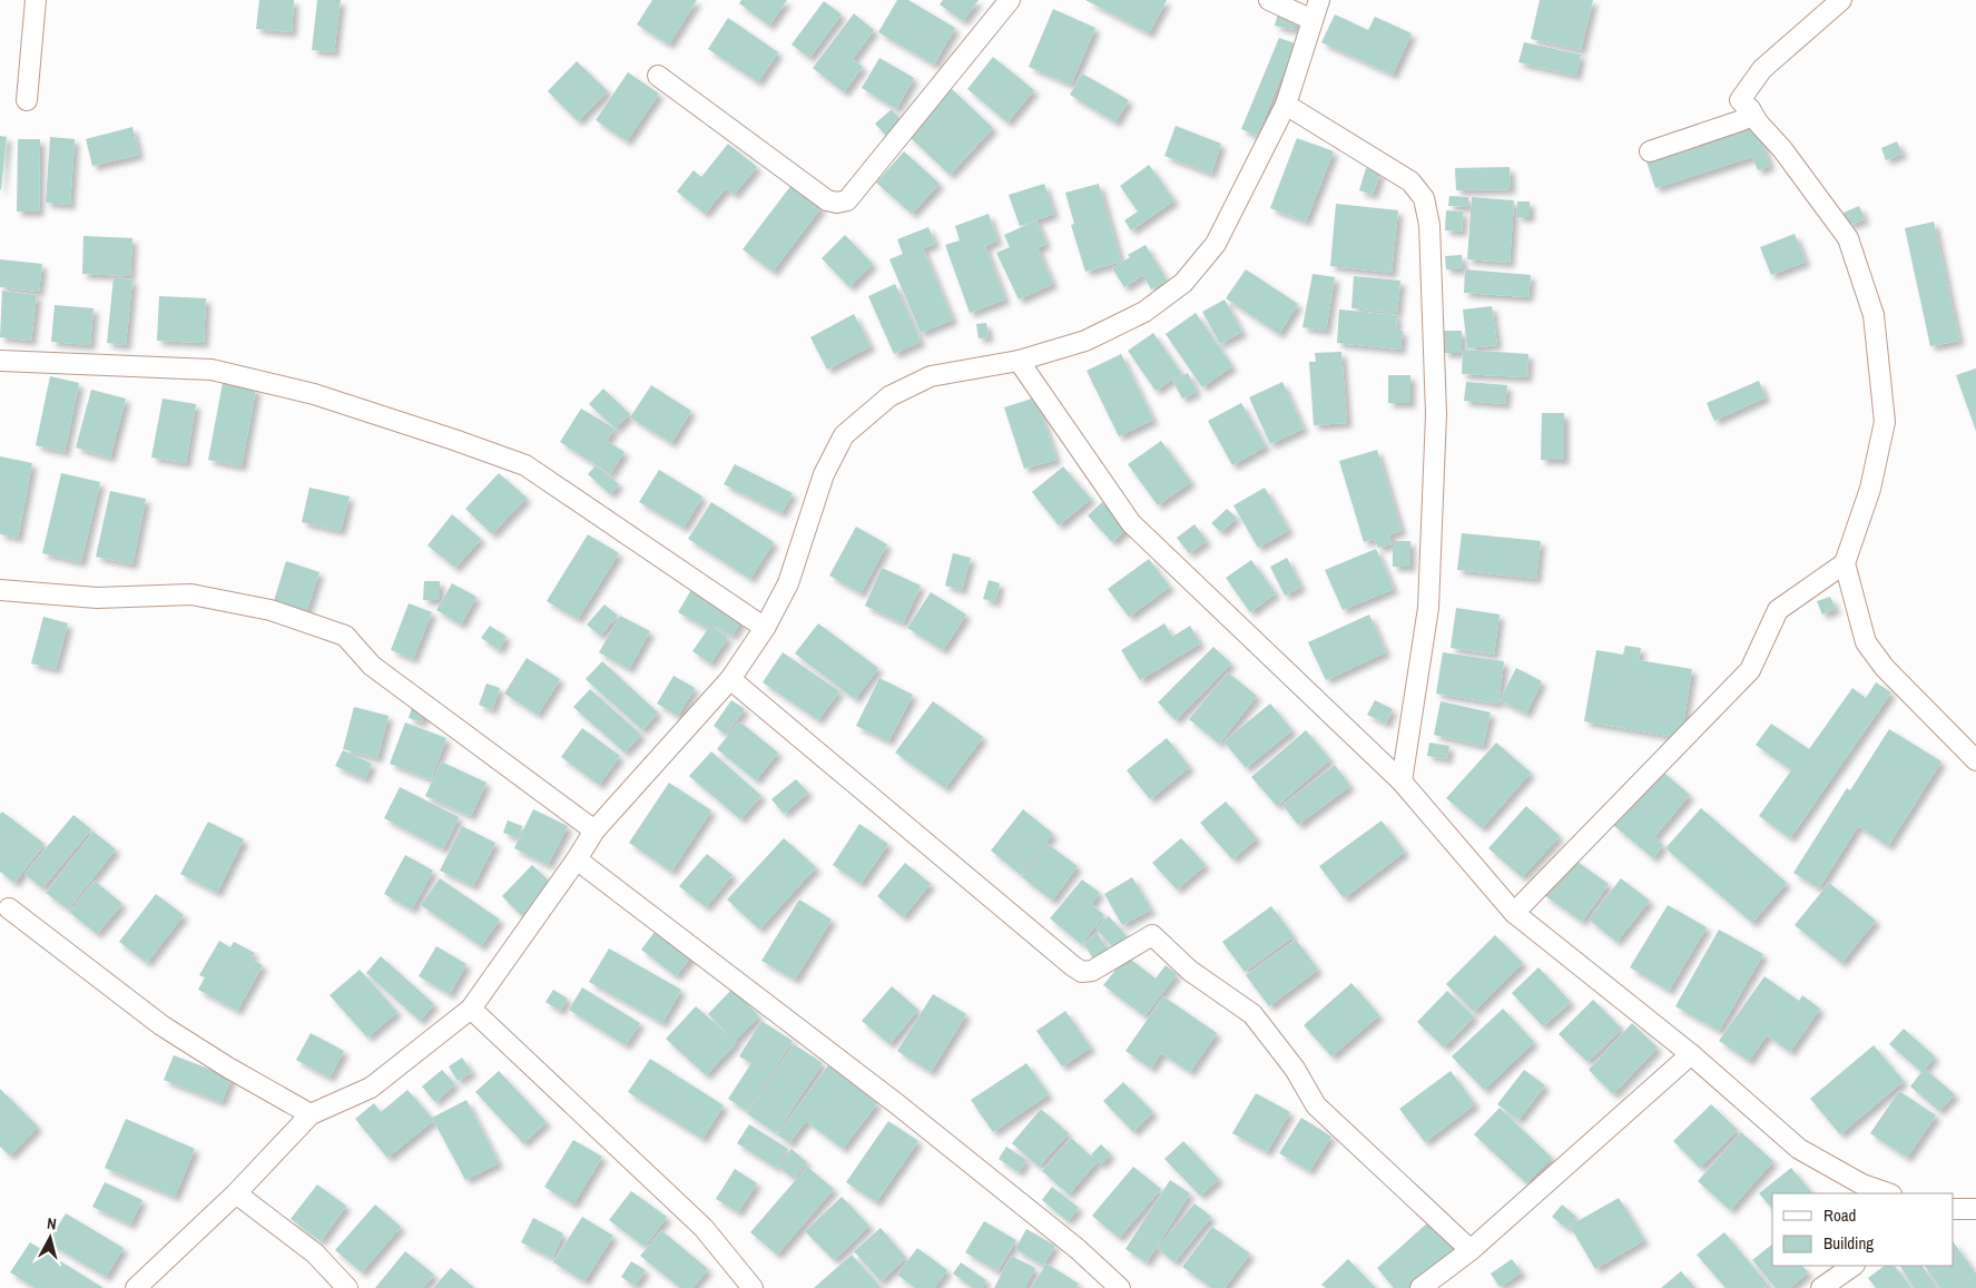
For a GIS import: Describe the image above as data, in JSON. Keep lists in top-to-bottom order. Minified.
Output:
{"legend":["Road","Building"],"north":"top"}
